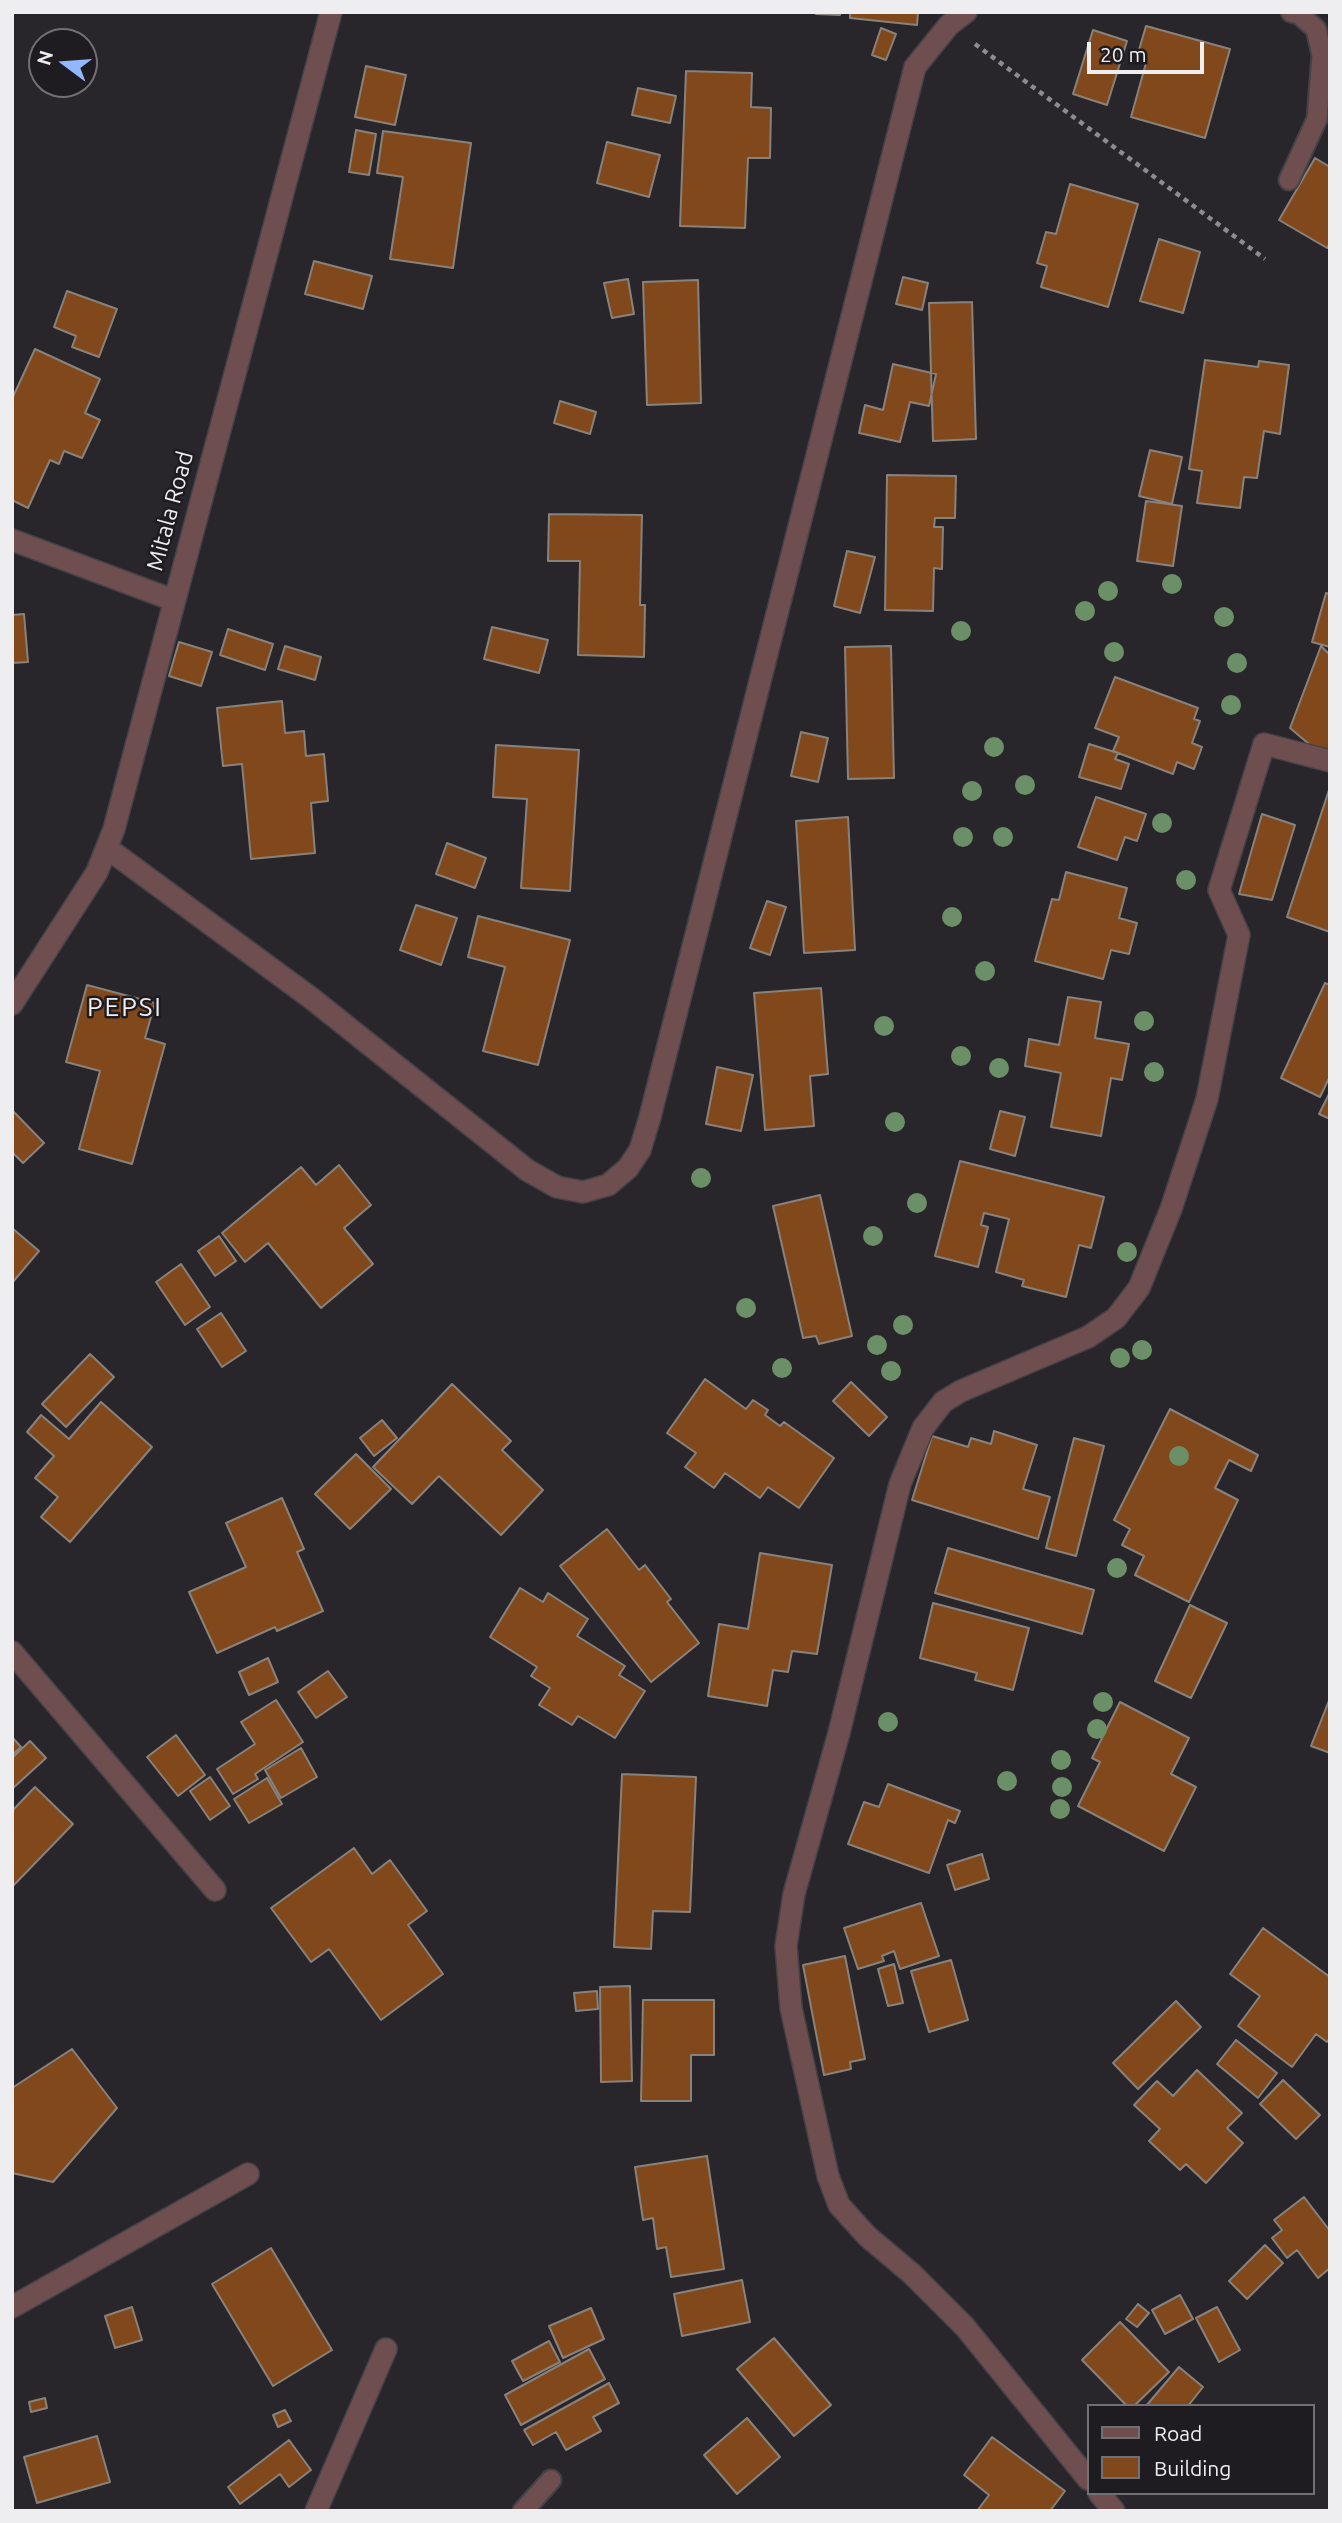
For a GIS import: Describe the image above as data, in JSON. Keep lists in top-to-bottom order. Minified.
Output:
{"streets":{"street":["Mitala Road"]},"districts":["PEPSI"],"legend":["Road","Building"],"scale_bar":"20 m","north":"left"}
